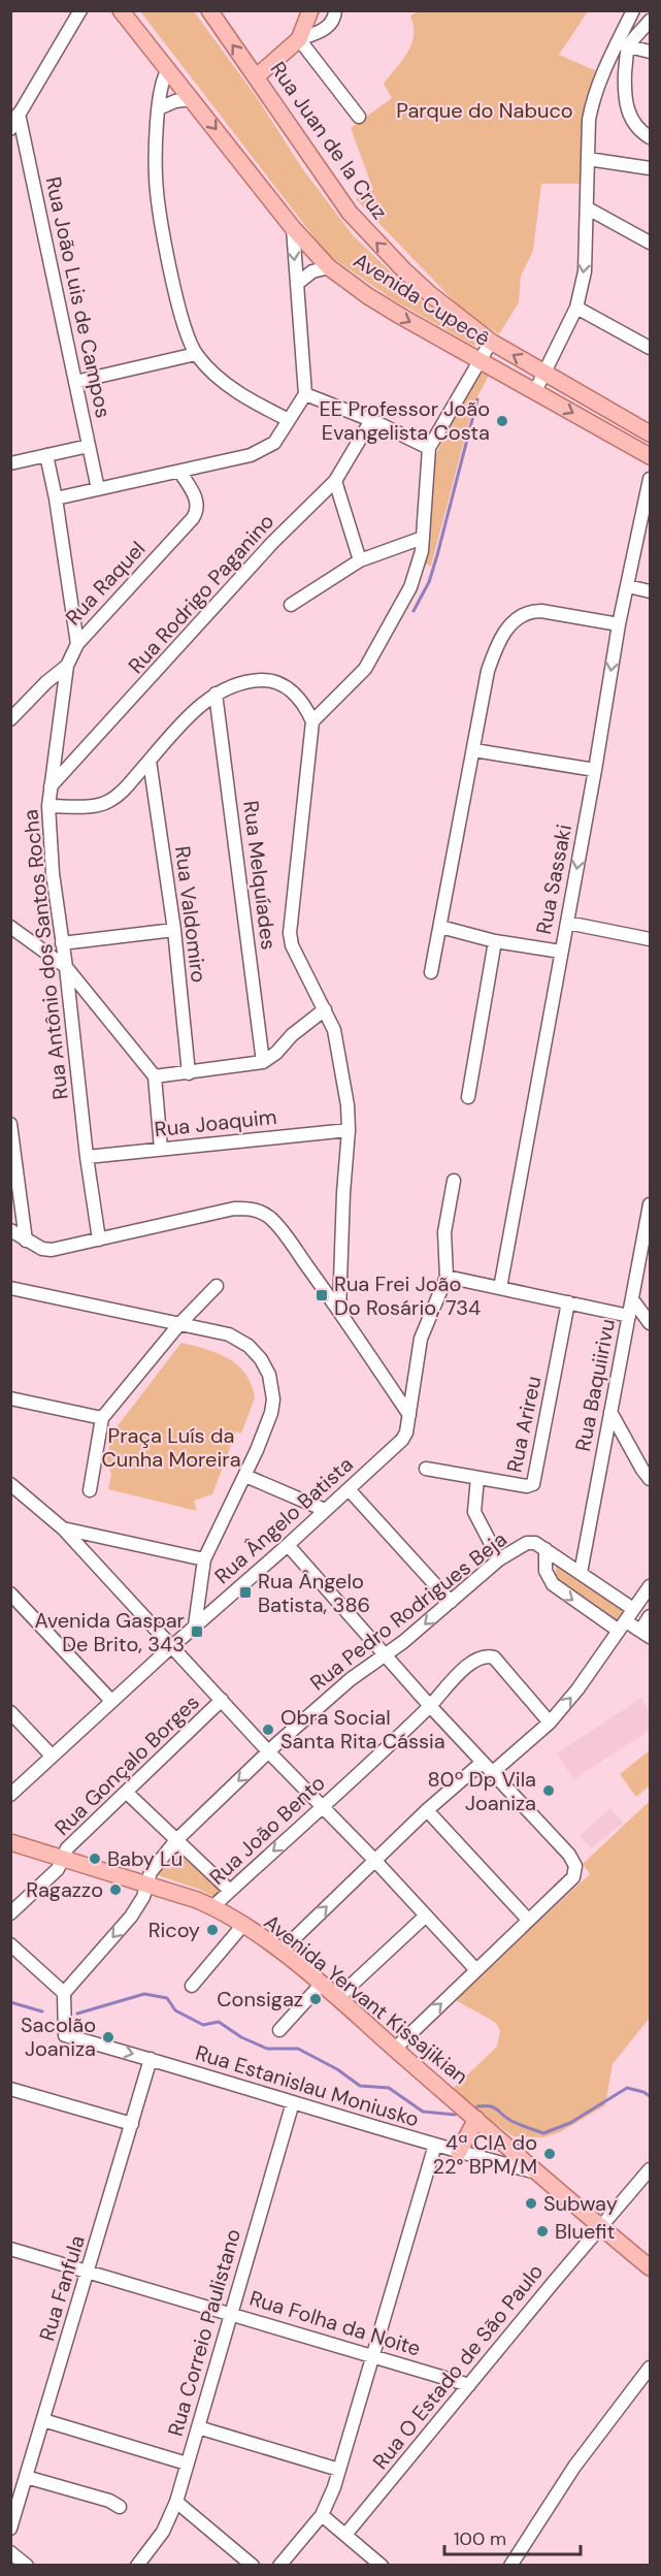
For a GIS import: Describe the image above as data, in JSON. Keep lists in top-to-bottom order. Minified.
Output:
{"streets":{"main road":["Rua Juan de la Cruz","Avenida Cupecê","Avenida Yervant Kissajikian"],"street":["Rua João Luis de Campos","Rua Raquel","Rua Rodrigo Paganino","Rua Melquíades","Rua Sassaki","Rua Valdomiro","Rua Antônio dos Santos Rocha","Rua Joaquim","Rua Baquiirivu","Rua Arireu","Rua Ângelo Batista","Rua Pedro Rodrigues Beja","Rua Gonçalo Borges","Rua João Bento","Rua Estanislau Moniusko","Rua Fanfula","Rua Folha da Noite","Rua Correio Paulistano","Rua O Estado de São Paulo"]},"crossings":[["Rua Raquel","Rua Antônio dos Santos Rocha"],["Rua Rodrigo Paganino","Rua Antônio dos Santos Rocha"],["Rua Antônio dos Santos Rocha","Rua Joaquim"],["Rua Pedro Rodrigues Beja","Avenida Yervant Kissajikian"],["Rua Pedro Rodrigues Beja","Rua Estanislau Moniusko"],["Rua Gonçalo Borges","Avenida Yervant Kissajikian"],["Rua João Bento","Avenida Yervant Kissajikian"],["Avenida Yervant Kissajikian","Rua Estanislau Moniusko"],["Avenida Yervant Kissajikian","Rua O Estado de São Paulo"],["Rua Estanislau Moniusko","Rua Fanfula"],["Rua Estanislau Moniusko","Rua Correio Paulistano"],["Rua Fanfula","Rua Folha da Noite"],["Rua Folha da Noite","Rua Correio Paulistano"],["Rua Folha da Noite","Rua O Estado de São Paulo"]],"one_way":["Rua Juan de la Cruz","Avenida Cupecê","Rua Sassaki","Rua Pedro Rodrigues Beja"],"parks":["Parque do Nabuco","Praça Luís da Cunha Moreira"],"places":{"other":["EE Professor João Evangelista Costa","Obra Social Santa Rita Cássia","80º Dp Vila Joaniza","Baby Lú","Ragazzo","Ricoy","Consigaz","Sacolão Joaniza","4ª CIA do 22° BPM/M","Subway","Bluefit"],"transit":["Rua Frei João Do Rosário, 734","Rua Ângelo Batista, 386","Avenida Gaspar De Brito, 343"]},"scale_bar":"100 m"}
